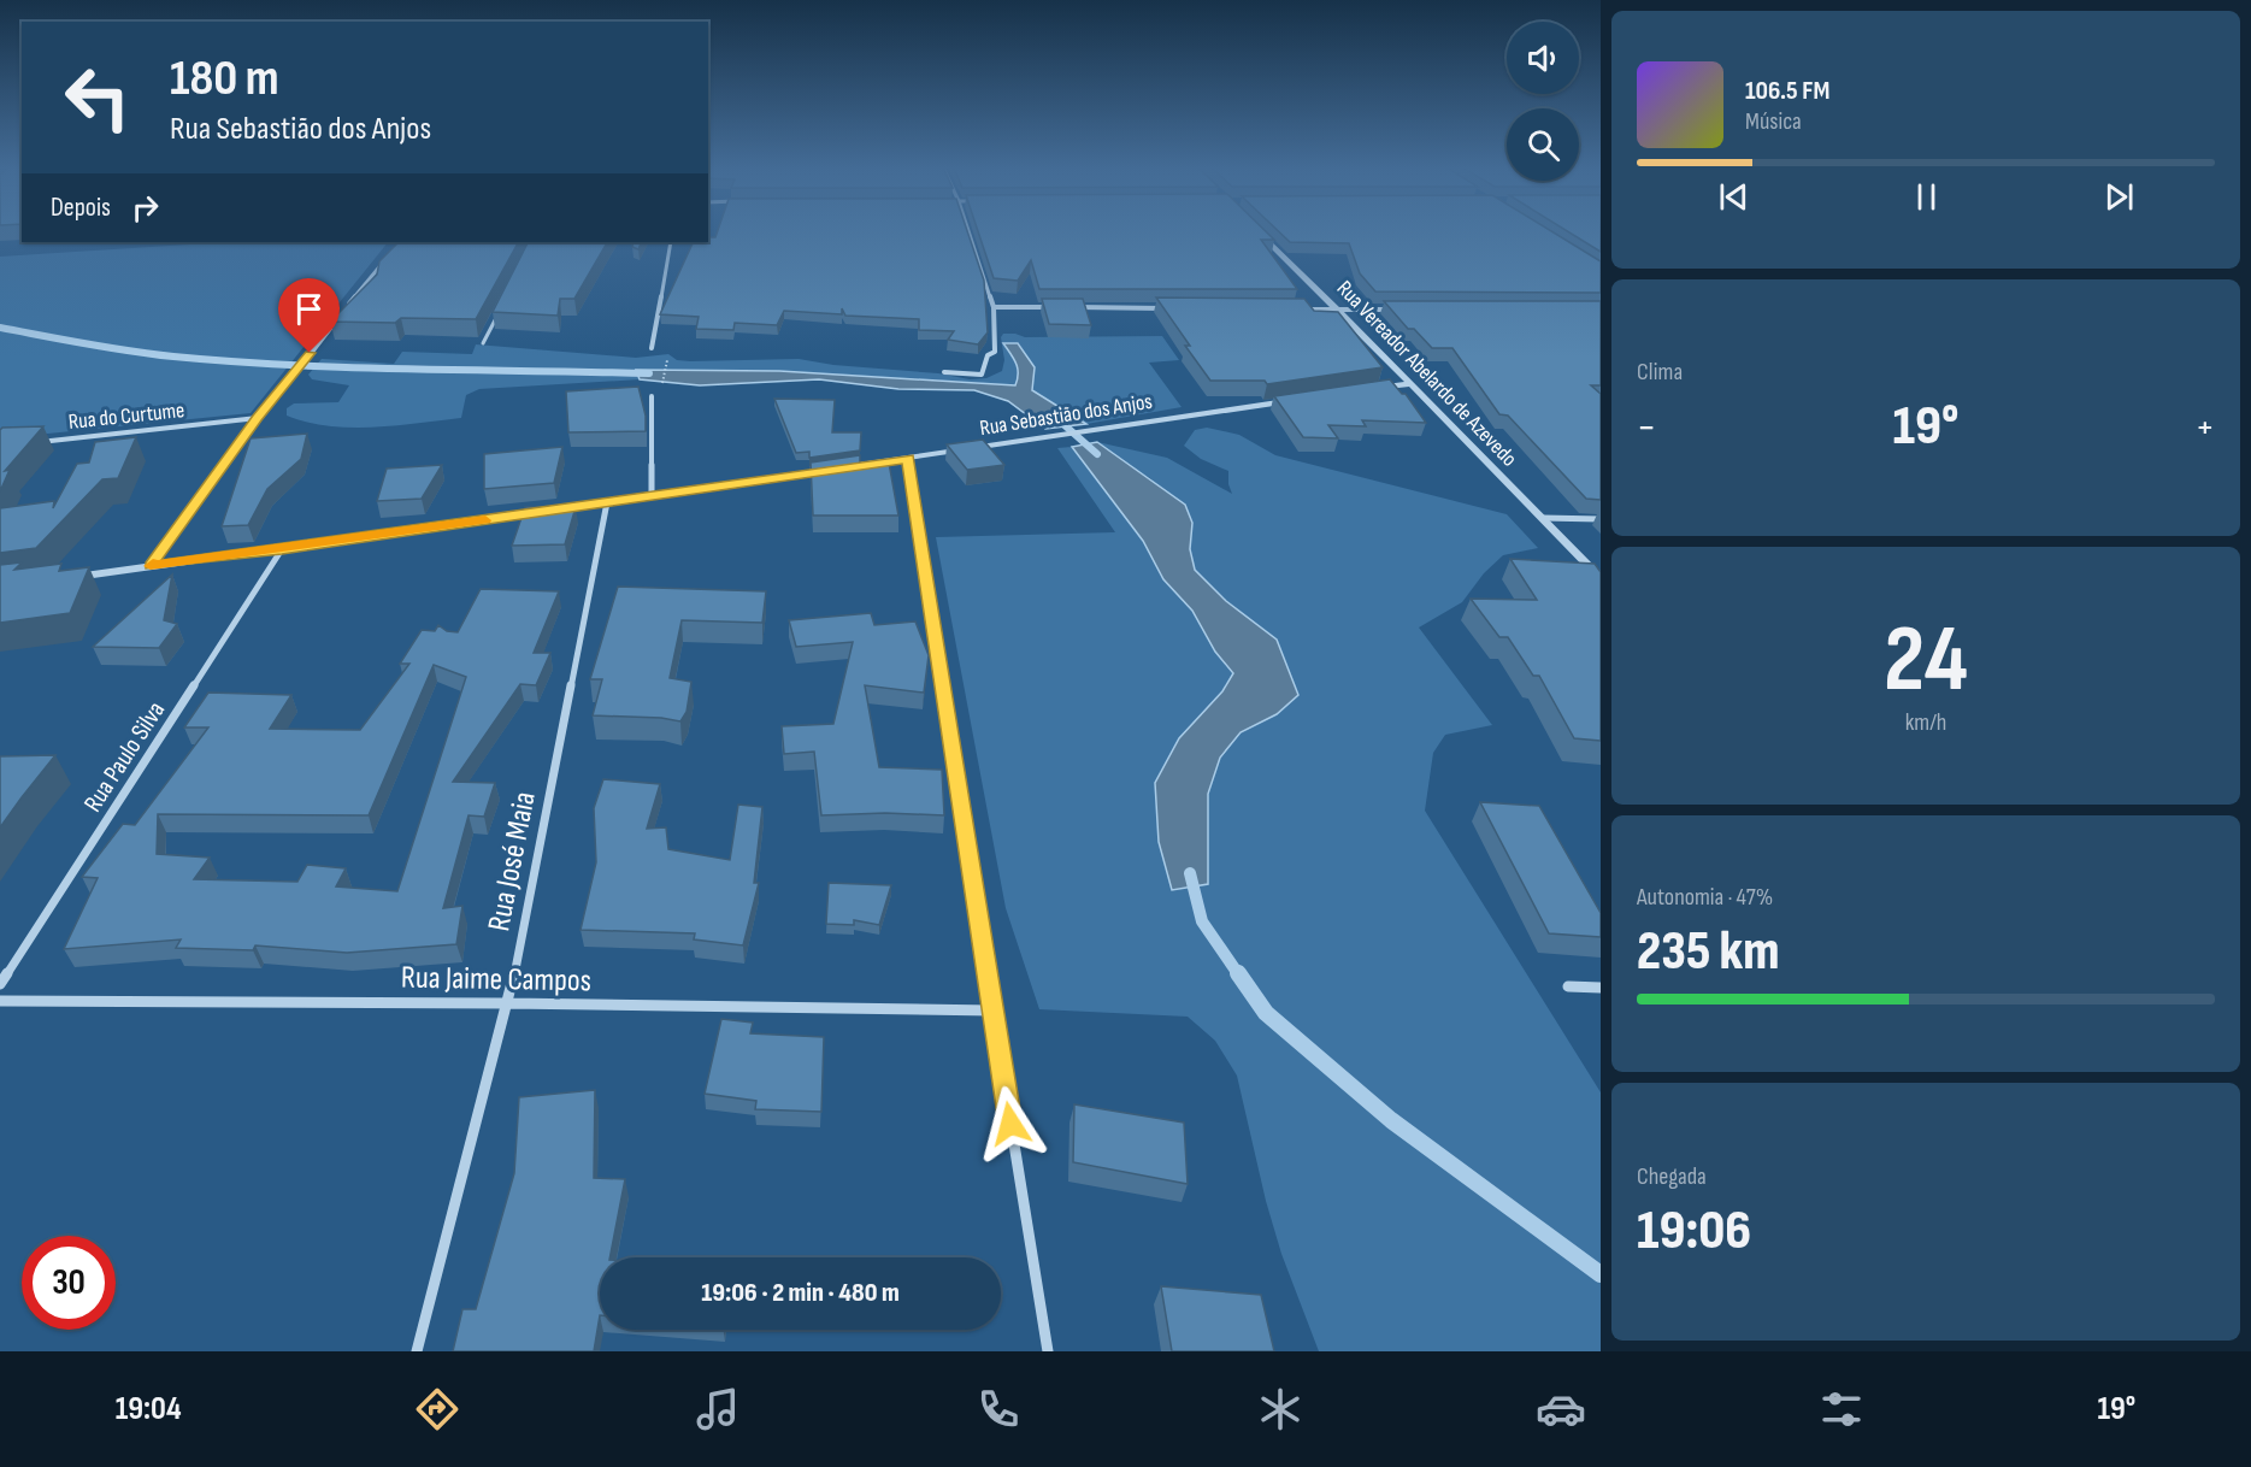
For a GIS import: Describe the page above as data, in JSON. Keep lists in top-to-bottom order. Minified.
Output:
{"streets":{"street":["Rua Vereador Abelardo de Azevedo","Rua Sebastião dos Anjos","Rua do Curtume","Rua Paulo Silva","Rua José Maia","Rua Jaime Campos"]},"crossings":[["Rua José Maia","Rua Jaime Campos"]],"page":{"turn":["180 m","Rua Sebastião dos Anjos"],"song":["106.5 FM","Música"],"then":"Depois","tile":["Clima",["24","km/h"],["Autonomia · 47%","235 km"],["Chegada","19:06"]],"heat":["−","19°","+"],"limit":"30","trip":"19:06 · 2 min · 480 m","tabs":["19:04","19°"]}}
